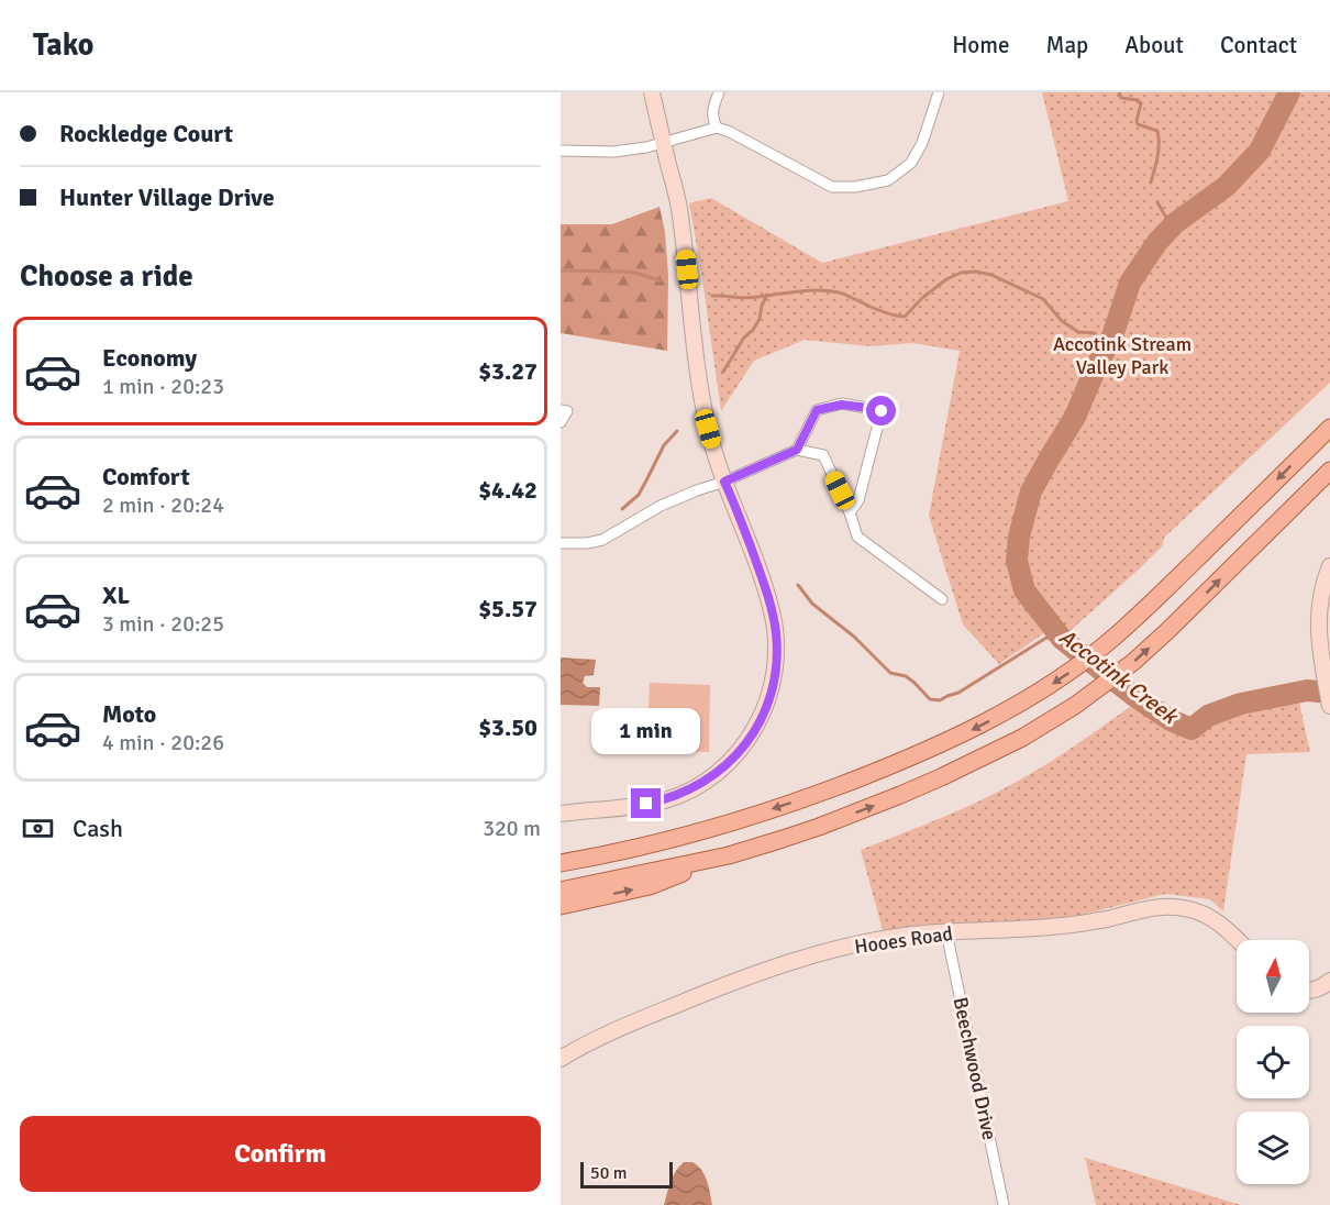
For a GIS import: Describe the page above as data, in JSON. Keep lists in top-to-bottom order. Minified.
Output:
{"streets":{"street":["Hooes Road","Beechwood Drive"]},"crossings":[["Hooes Road","Beechwood Drive"]],"water":["Accotink Creek"],"parks":["Accotink Stream Valley Park"],"scale_bar":"50 m","north":"top","page":{"header":"Tako","nav":["Home","Map","About","Contact"],"banner":["Rockledge Court","Hunter Village Drive"],"heading":"Choose a ride","list":[{"name":"Economy","note":"1 min · 20:23","value":"$3.27"},{"name":"Comfort","note":"2 min · 20:24","value":"$4.42"},{"name":"XL","note":"3 min · 20:25","value":"$5.57"},{"name":"Moto","note":"4 min · 20:26","value":"$3.50"}],"bubble":"1 min","pay":["Cash","320 m"],"buttons":"Confirm","scale":"50 m"}}
